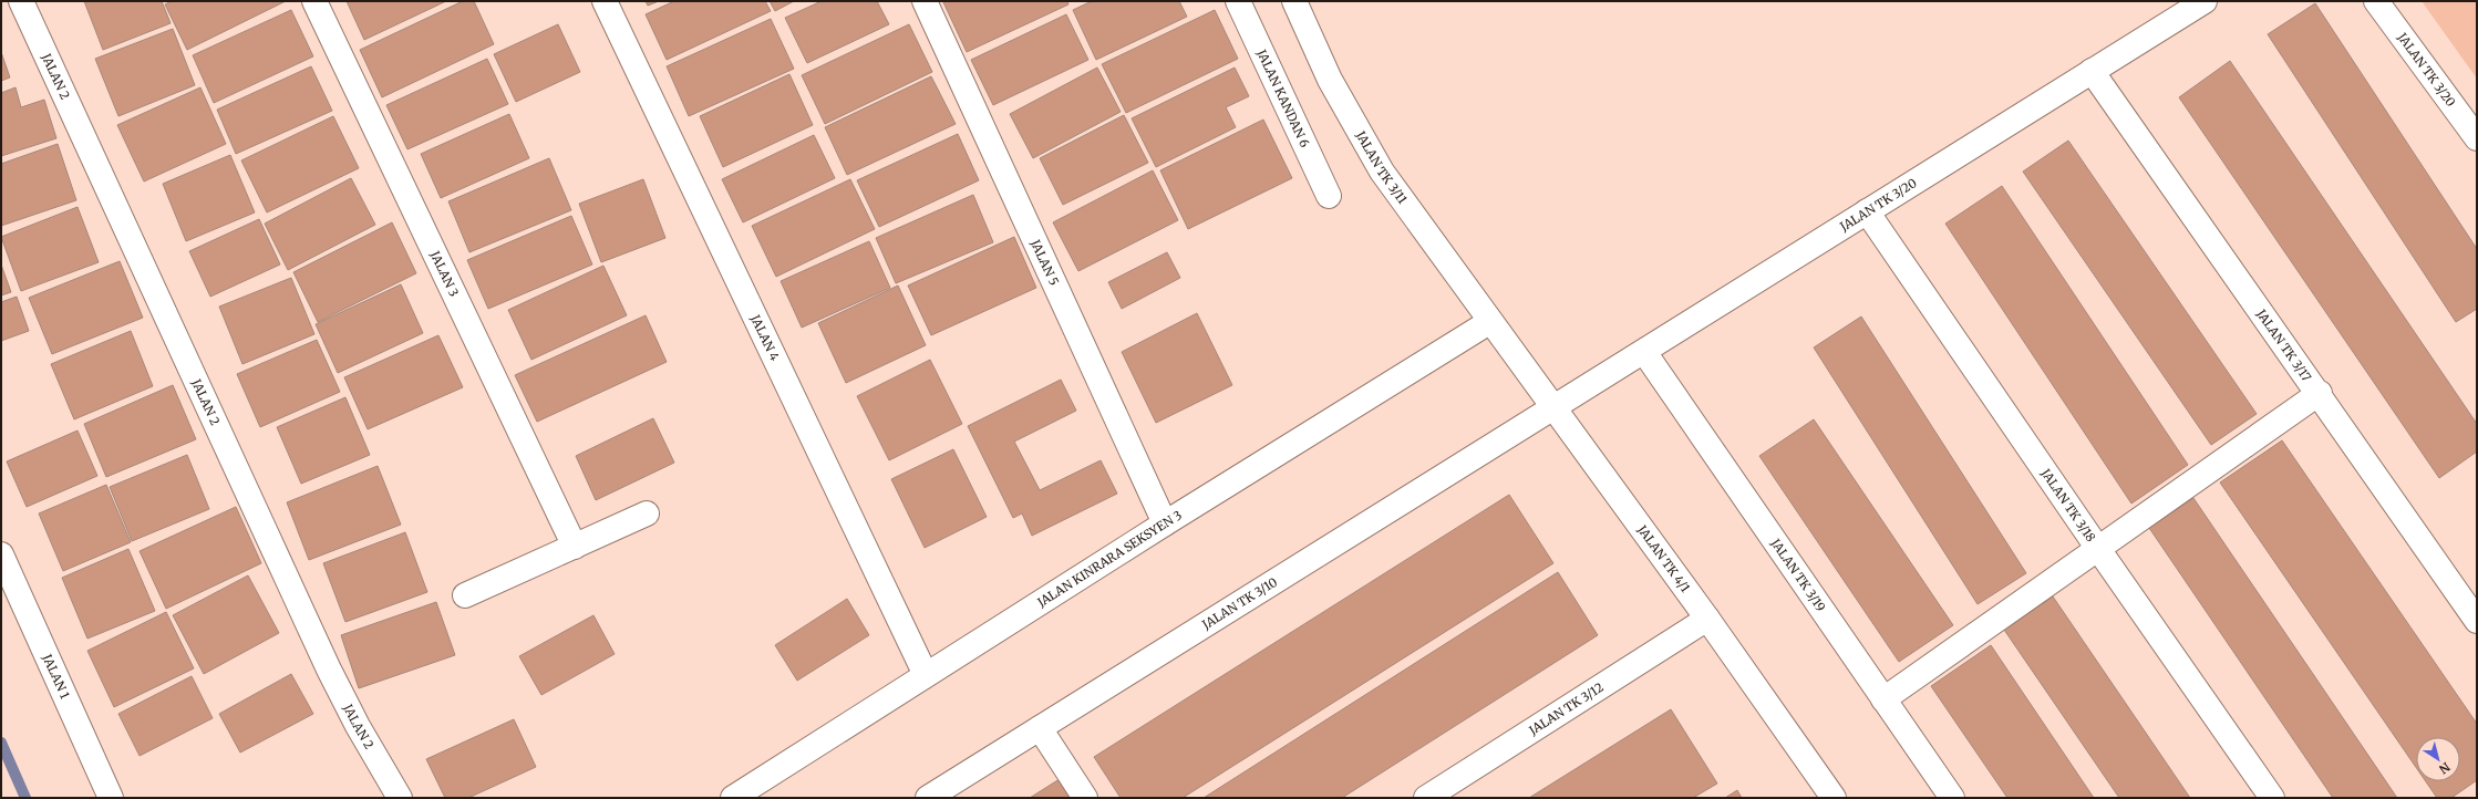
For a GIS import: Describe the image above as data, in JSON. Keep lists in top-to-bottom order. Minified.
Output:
{"streets":{"street":["JALAN TK 3/20","JALAN 2","JALAN KANDAN 6","JALAN TK 3/11","JALAN 5","JALAN 3","JALAN 4","JALAN TK 3/17","JALAN TK 3/18","JALAN KINRARA SEKSYEN 3","JALAN TK 4/1","JALAN TK 3/19","JALAN TK 3/10","JALAN 1","JALAN TK 3/12"]},"crossings":[["JALAN TK 3/20","JALAN TK 3/17"],["JALAN TK 3/20","JALAN TK 3/18"],["JALAN TK 3/20","JALAN TK 4/1"],["JALAN TK 3/20","JALAN TK 3/19"],["JALAN TK 3/20","JALAN TK 3/10"],["JALAN TK 3/11","JALAN KINRARA SEKSYEN 3"],["JALAN TK 3/11","JALAN TK 4/1"],["JALAN 5","JALAN KINRARA SEKSYEN 3"],["JALAN 4","JALAN KINRARA SEKSYEN 3"],["JALAN KINRARA SEKSYEN 3","JALAN TK 4/1"],["JALAN TK 4/1","JALAN TK 3/10"],["JALAN TK 4/1","JALAN TK 3/12"]],"north":"bottom right"}
